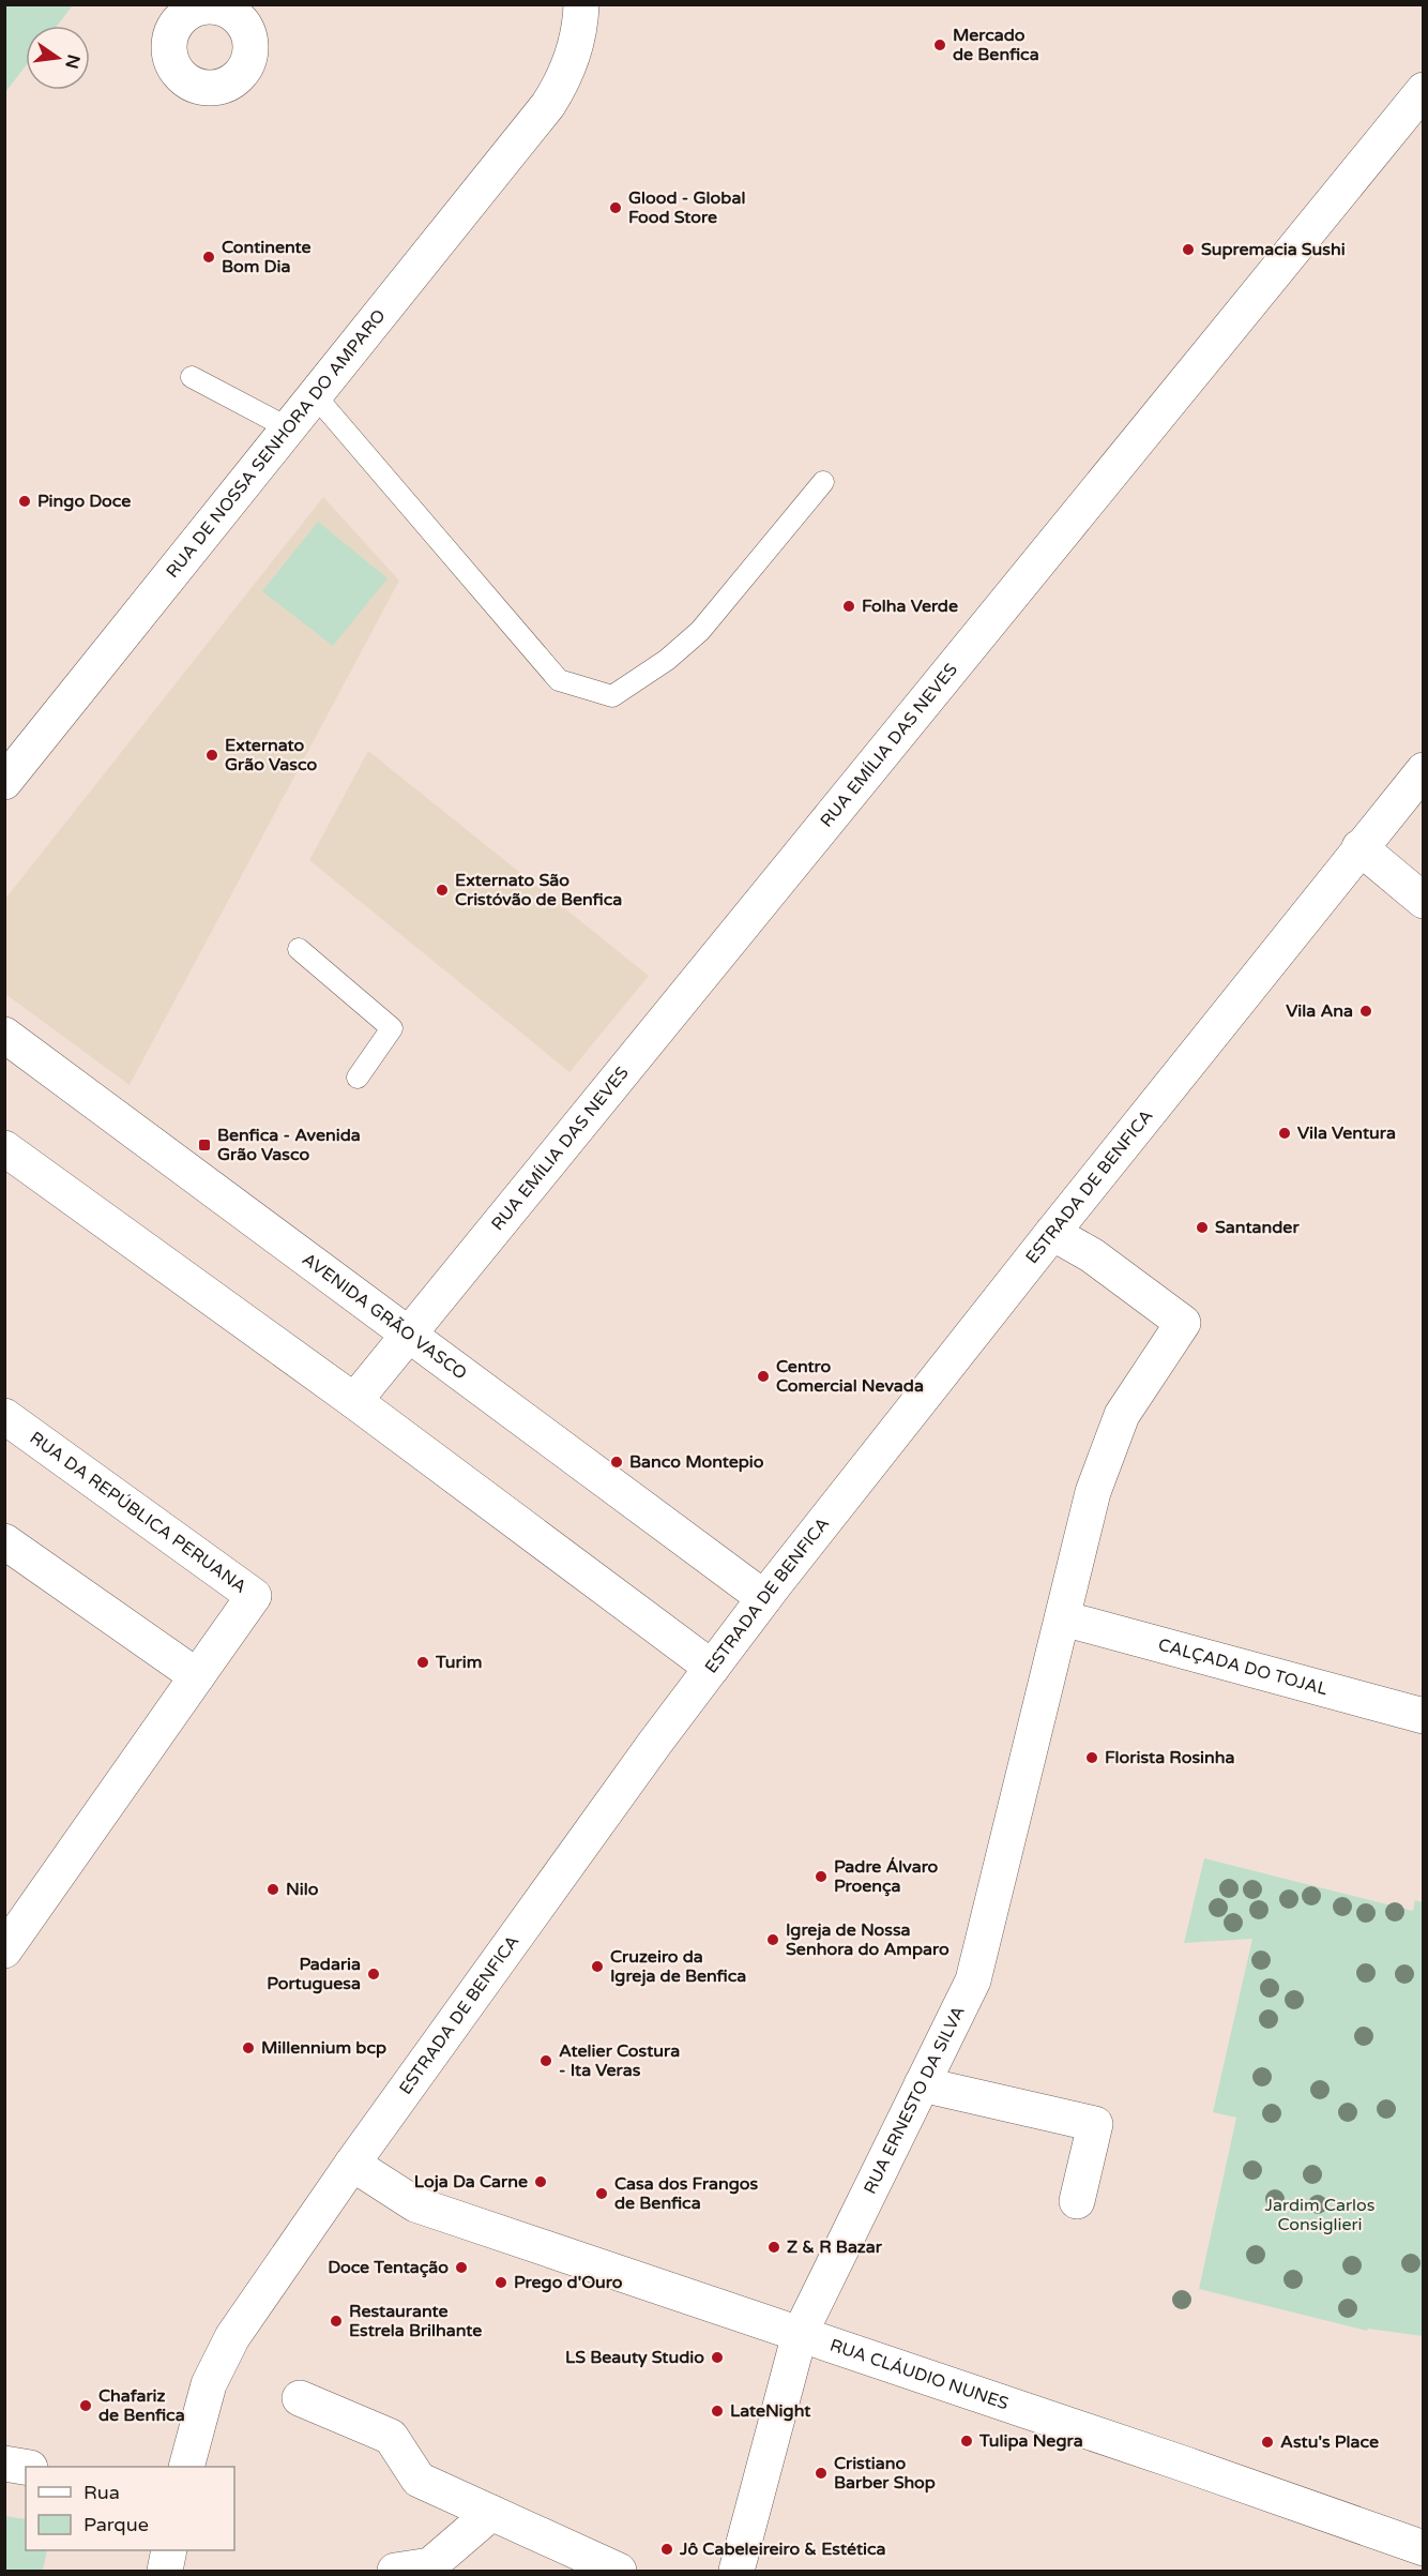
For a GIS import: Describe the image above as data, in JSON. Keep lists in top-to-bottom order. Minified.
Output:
{"streets":{"street":["RUA DE NOSSA SENHORA DO AMPARO","RUA EMÍLIA DAS NEVES","ESTRADA DE BENFICA","AVENIDA GRÃO VASCO","RUA DA REPÚBLICA PERUANA","CALÇADA DO TOJAL","RUA ERNESTO DA SILVA","RUA CLÁUDIO NUNES"]},"crossings":[["RUA EMÍLIA DAS NEVES","AVENIDA GRÃO VASCO"],["ESTRADA DE BENFICA","AVENIDA GRÃO VASCO"],["ESTRADA DE BENFICA","RUA ERNESTO DA SILVA"],["ESTRADA DE BENFICA","RUA CLÁUDIO NUNES"],["CALÇADA DO TOJAL","RUA ERNESTO DA SILVA"],["RUA ERNESTO DA SILVA","RUA CLÁUDIO NUNES"]],"parks":["Jardim Carlos Consiglieri"],"places":{"other":["Mercado de Benfica","Glood - Global Food Store","Supremacia Sushi","Continente Bom Dia","Pingo Doce","Folha Verde","Externato Grão Vasco","Externato São Cristóvão de Benfica","Vila Ana","Vila Ventura","Santander","Centro Comercial Nevada","Banco Montepio","Turim","Florista Rosinha","Padre Álvaro Proença","Nilo","Igreja de Nossa Senhora do Amparo","Cruzeiro da Igreja de Benfica","Padaria Portuguesa","Millennium bcp","Atelier Costura - Ita Veras","Loja Da Carne","Casa dos Frangos de Benfica","Z & R Bazar","Doce Tentação","Prego d'Ouro","Restaurante Estrela Brilhante","LS Beauty Studio","Chafariz de Benfica","LateNight","Tulipa Negra","Astu's Place","Cristiano Barber Shop","Jô Cabeleireiro & Estética"],"transit":["Benfica - Avenida Grão Vasco"]},"legend":["Rua","Parque"],"north":"right"}
